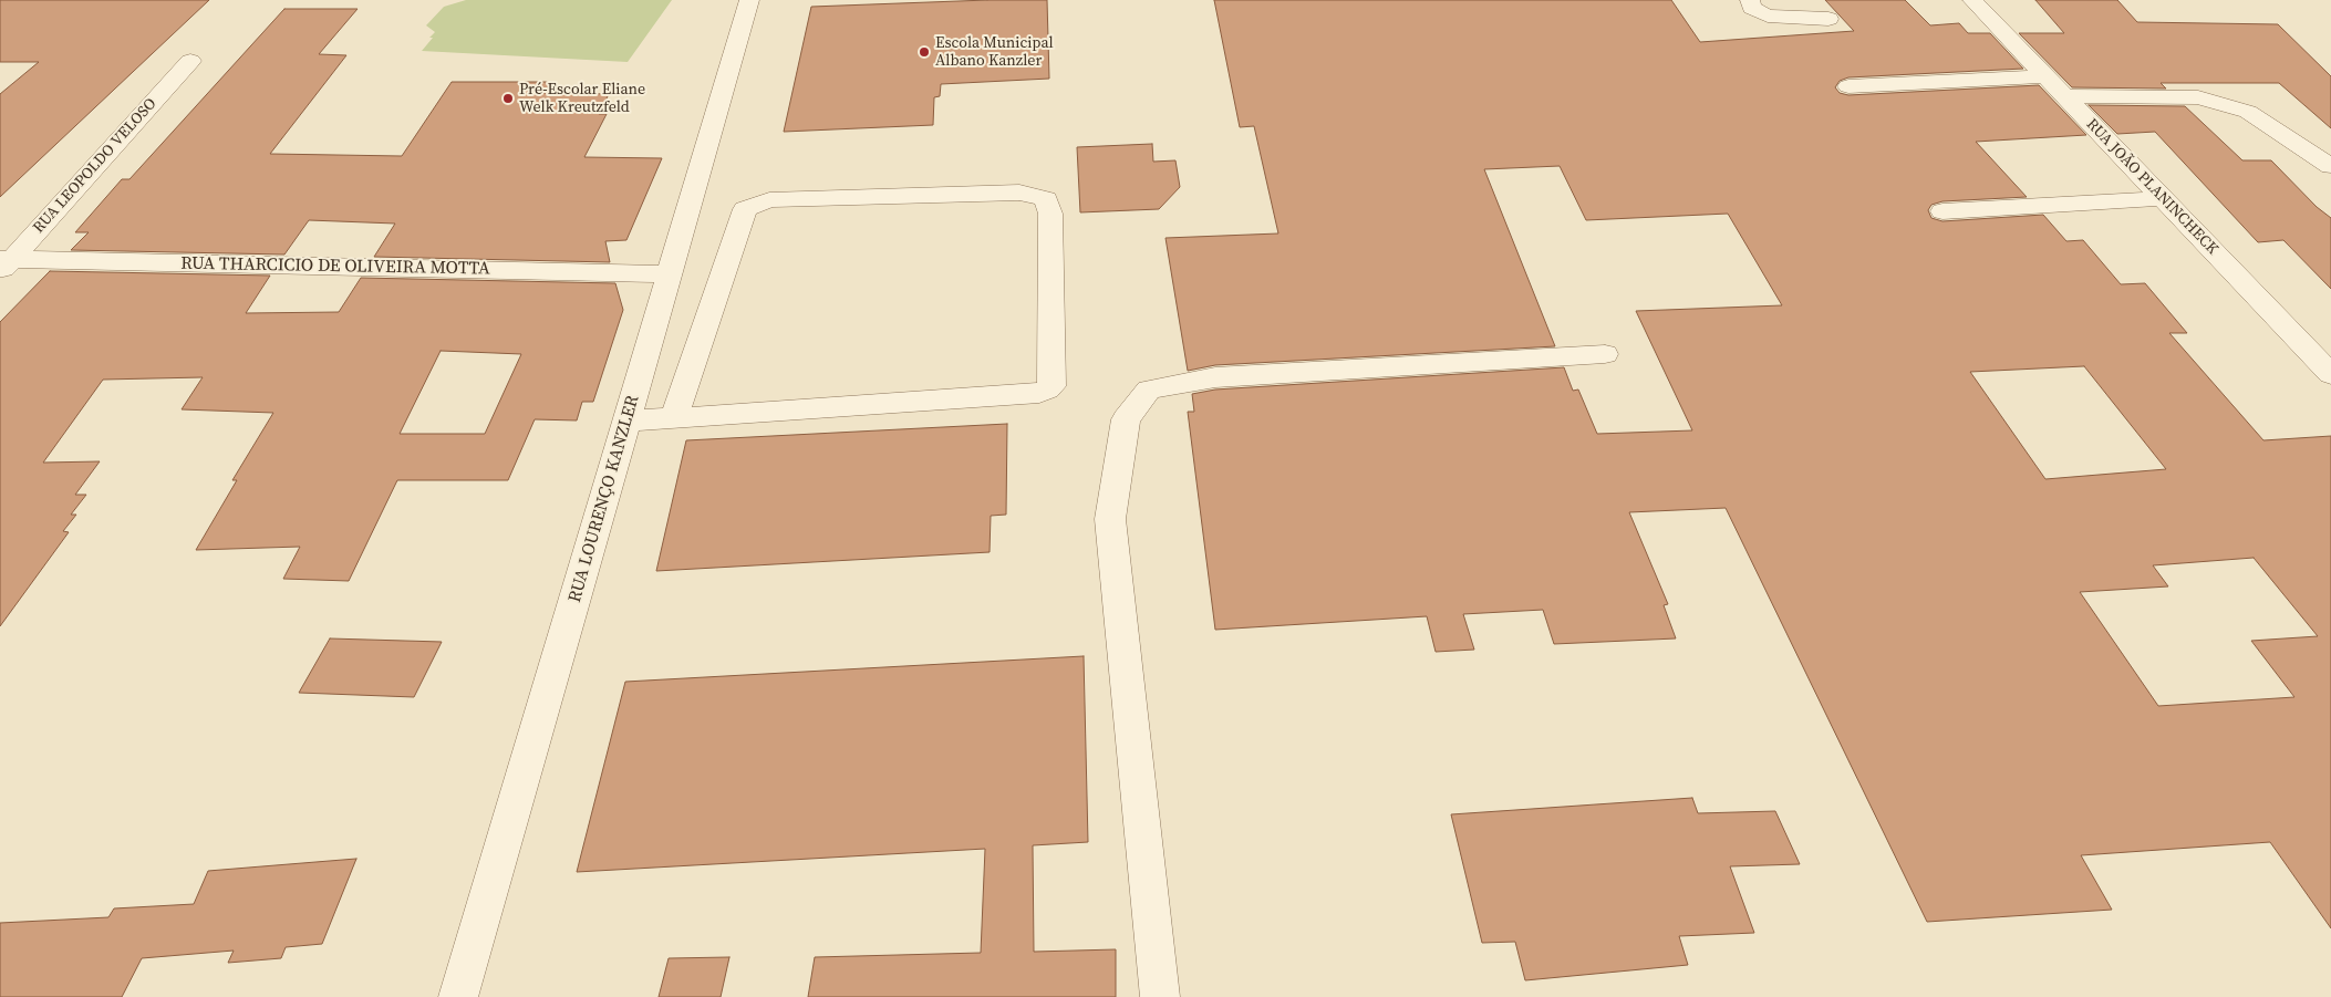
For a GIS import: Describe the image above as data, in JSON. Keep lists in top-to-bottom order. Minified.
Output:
{"streets":{"street":["RUA LEOPOLDO VELOSO","RUA JOÃO PLANINCHECK","RUA THARCICIO DE OLIVEIRA MOTTA","RUA LOURENÇO KANZLER"]},"crossings":[["RUA LEOPOLDO VELOSO","RUA THARCICIO DE OLIVEIRA MOTTA"],["RUA THARCICIO DE OLIVEIRA MOTTA","RUA LOURENÇO KANZLER"]],"places":["Escola Municipal Albano Kanzler","Pré-Escolar Eliane Welk Kreutzfeld"]}
